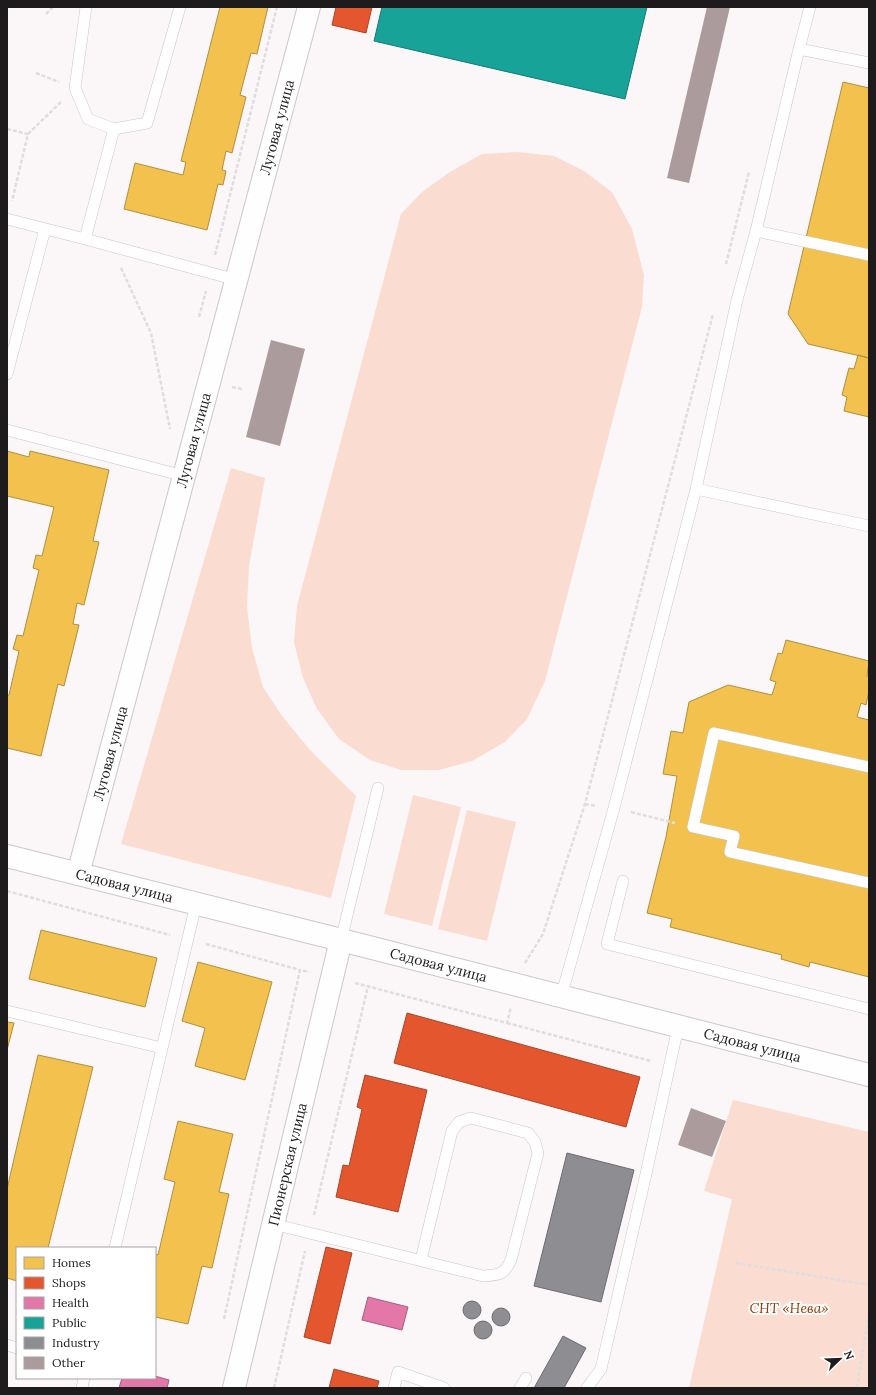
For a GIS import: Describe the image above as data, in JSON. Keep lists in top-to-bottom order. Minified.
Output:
{"streets":{"street":["Луговая улица","Садовая улица","Пионерская улица"]},"crossings":[["Луговая улица","Садовая улица"],["Садовая улица","Пионерская улица"]],"parks":["СНТ «Нева»"],"legend":["Homes","Shops","Health","Public","Industry","Other"],"north":"top right"}
